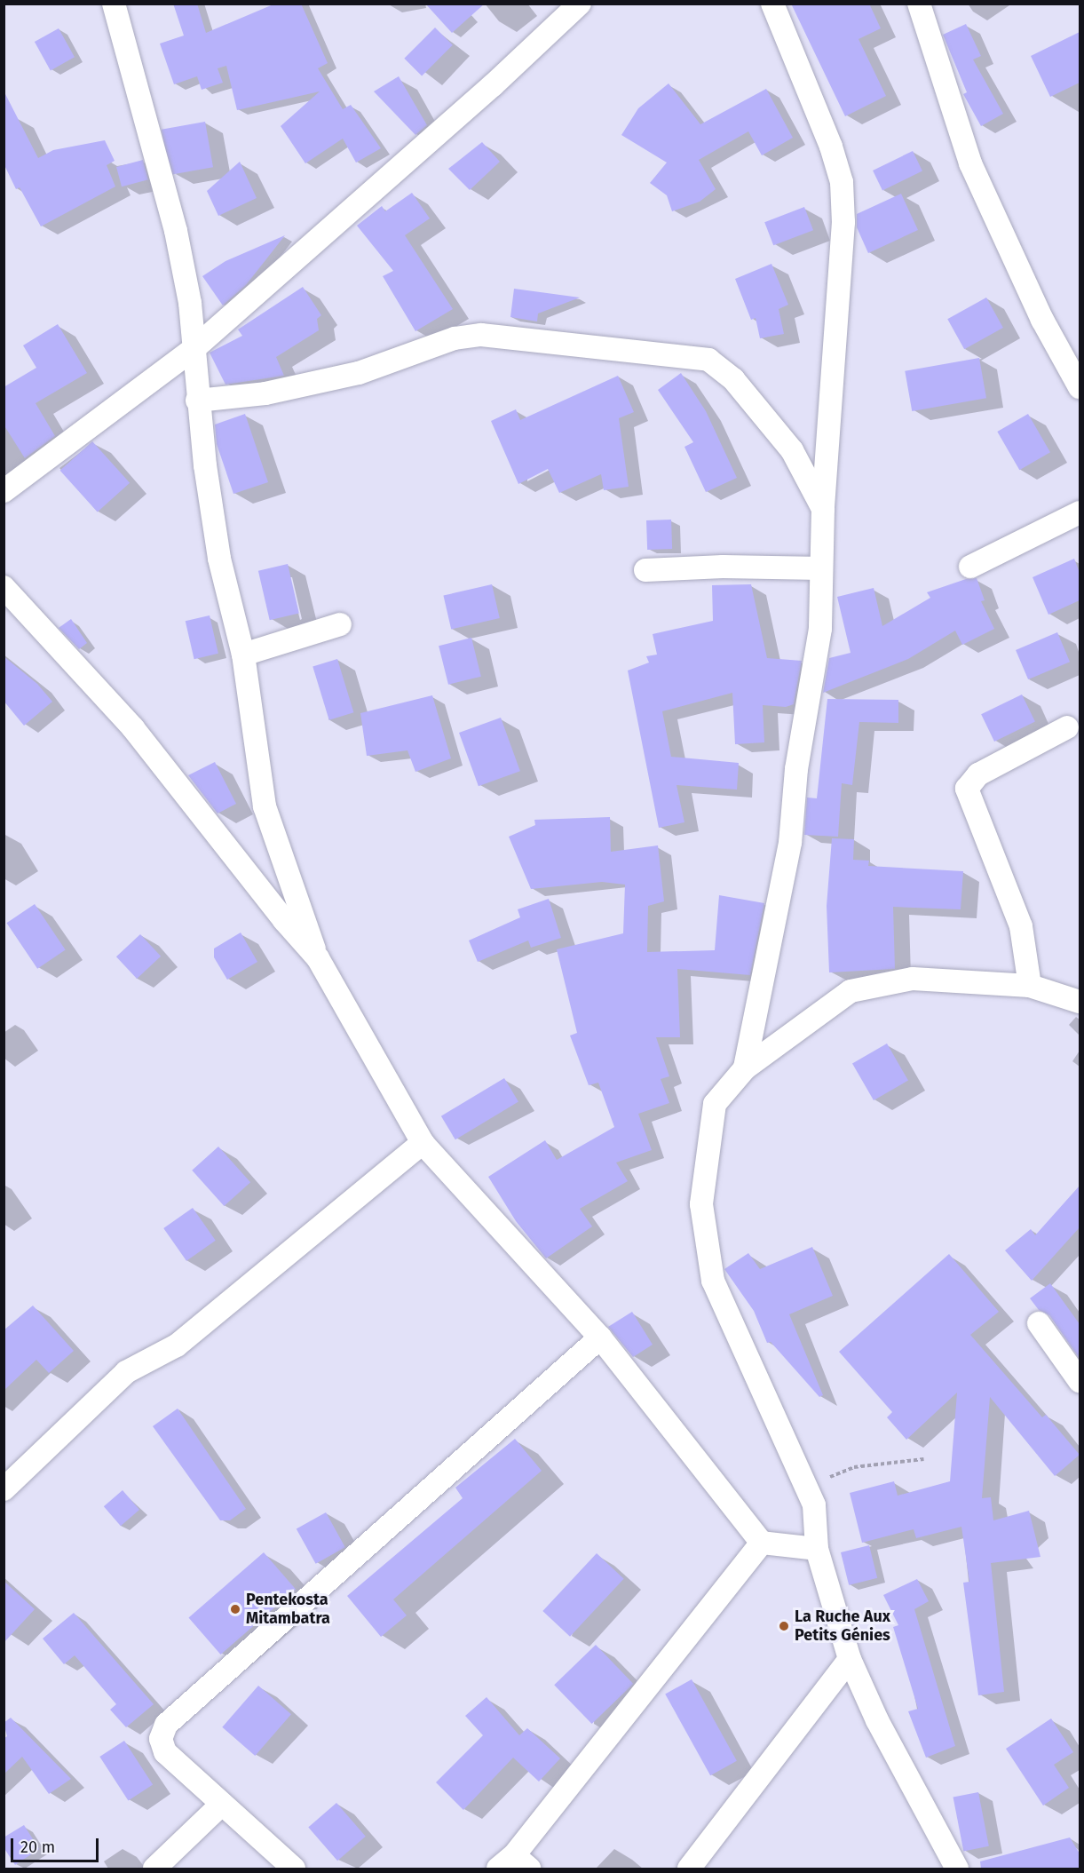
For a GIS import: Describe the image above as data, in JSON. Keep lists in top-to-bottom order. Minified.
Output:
{"places":["Pentekosta Mitambatra","La Ruche Aux Petits Génies"],"scale_bar":"20 m"}
